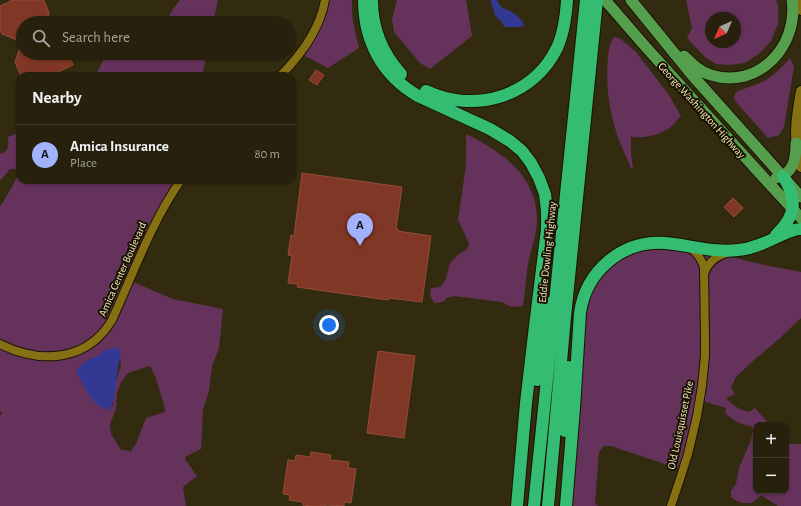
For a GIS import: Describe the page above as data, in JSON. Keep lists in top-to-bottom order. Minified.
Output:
{"streets":{"highway":["Eddie Dowling Highway"],"main road":["George Washington Highway"],"street":["Amica Center Boulevard","Old Louisquisset Pike"]},"north":"bottom left","page":{"search":"Search here","heading":"Nearby","list":[{"mark":"A","name":"Amica Insurance","note":"Place","value":"80 m"}],"pins":"A","map_buttons":["+","−"]}}
